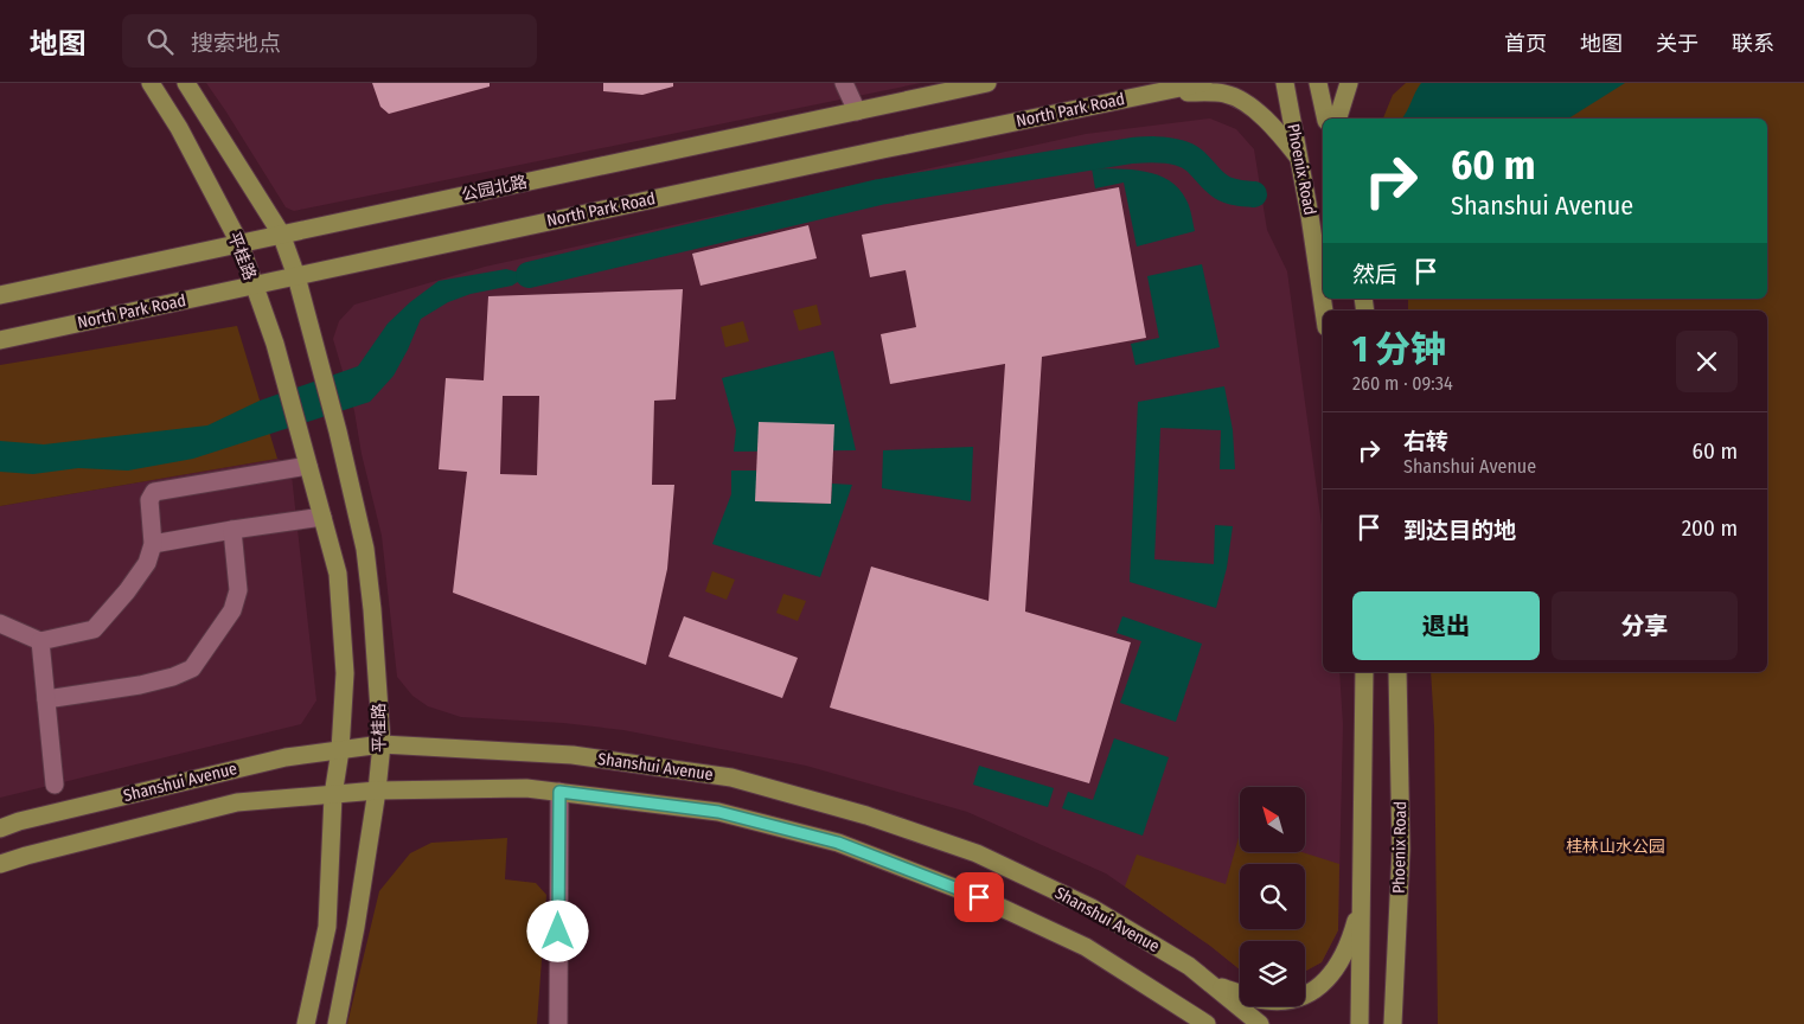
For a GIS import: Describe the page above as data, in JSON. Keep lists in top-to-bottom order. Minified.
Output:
{"streets":{"main road":["North Park Road","Phoenix Road","公园北路","平桂路","Shanshui Avenue"]},"crossings":[["North Park Road","平桂路"],["公园北路","平桂路"],["平桂路","Shanshui Avenue"]],"parks":["桂林山水公园"],"north":"top left","page":{"header":"地图","search":"搜索地点","nav":["首页","地图","关于","联系"],"turn":["60 m","Shanshui Avenue"],"then":"然后","heading":["1 分钟","260 m · 09:34"],"list":[{"name":"右转","note":"Shanshui Avenue","value":"60 m"},{"name":"到达目的地","value":"200 m"}],"buttons":["退出","分享"]}}
